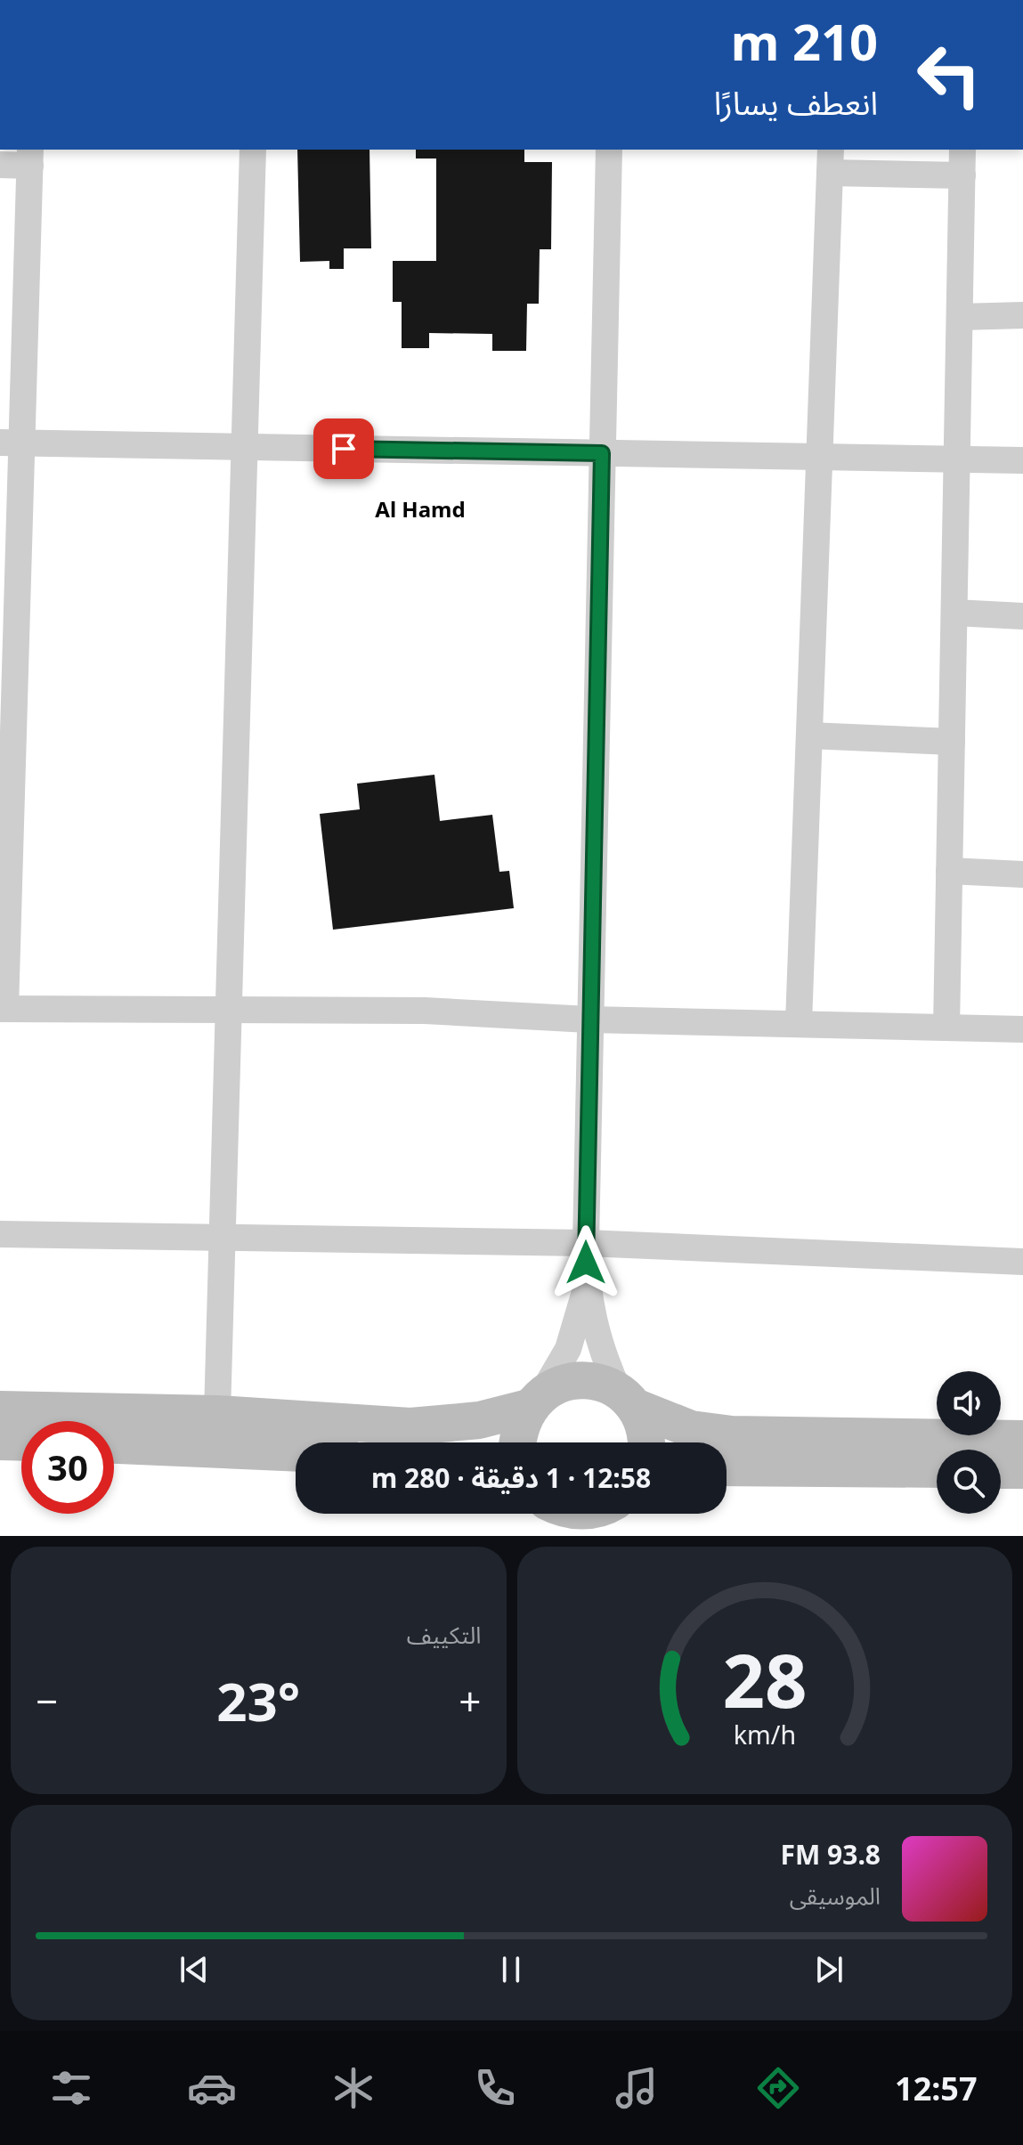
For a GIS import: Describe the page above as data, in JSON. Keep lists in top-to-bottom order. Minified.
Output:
{"districts":["Al Hamd"],"page":{"turn":["210 m","انعطف يسارًا"],"limit":"30","trip":"12:58 · 1 دقيقة · 280 m","tile":"التكييف","heat":["−","23°","+"],"song":["93.8 FM","الموسيقى"],"tabs":"12:57","gauge":["28","km/h"]}}
